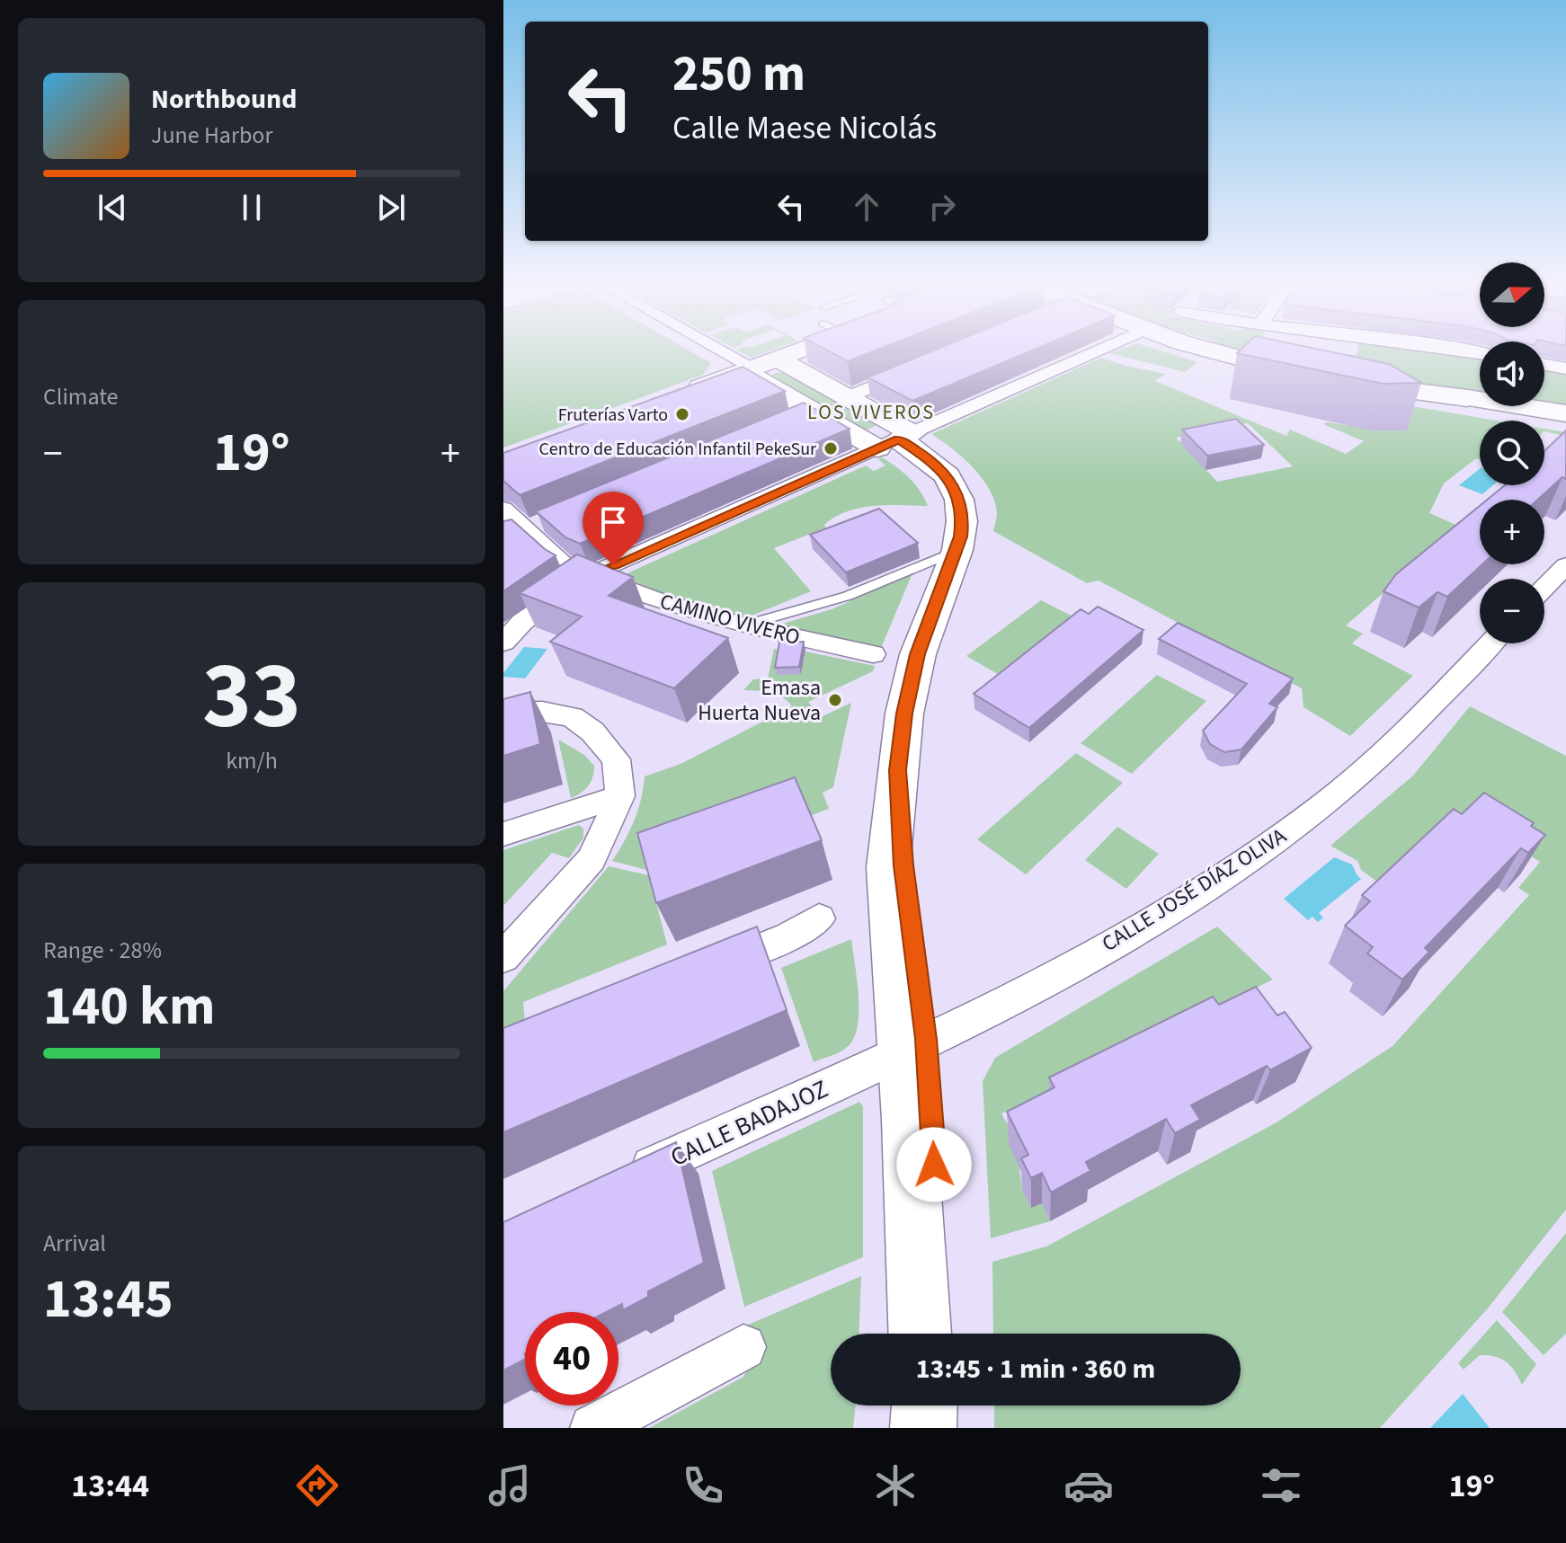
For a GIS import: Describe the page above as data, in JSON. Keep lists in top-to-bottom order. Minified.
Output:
{"streets":{"street":["CAMINO VIVERO","CALLE JOSÉ DÍAZ OLIVA","CALLE BADAJOZ"]},"crossings":[["CALLE JOSÉ DÍAZ OLIVA","CALLE BADAJOZ"]],"districts":["LOS VIVEROS"],"places":["Fruterías Varto","Centro de Educación Infantil PekeSur","Emasa Huerta Nueva"],"north":"right","page":{"turn":["250 m","Calle Maese Nicolás"],"song":["Northbound","June Harbor"],"map_buttons":["+","−"],"tile":["Climate",["33","km/h"],["Range · 28%","140 km"],["Arrival","13:45"]],"heat":["−","19°","+"],"limit":"40","trip":"13:45 · 1 min · 360 m","tabs":["13:44","19°"]}}
